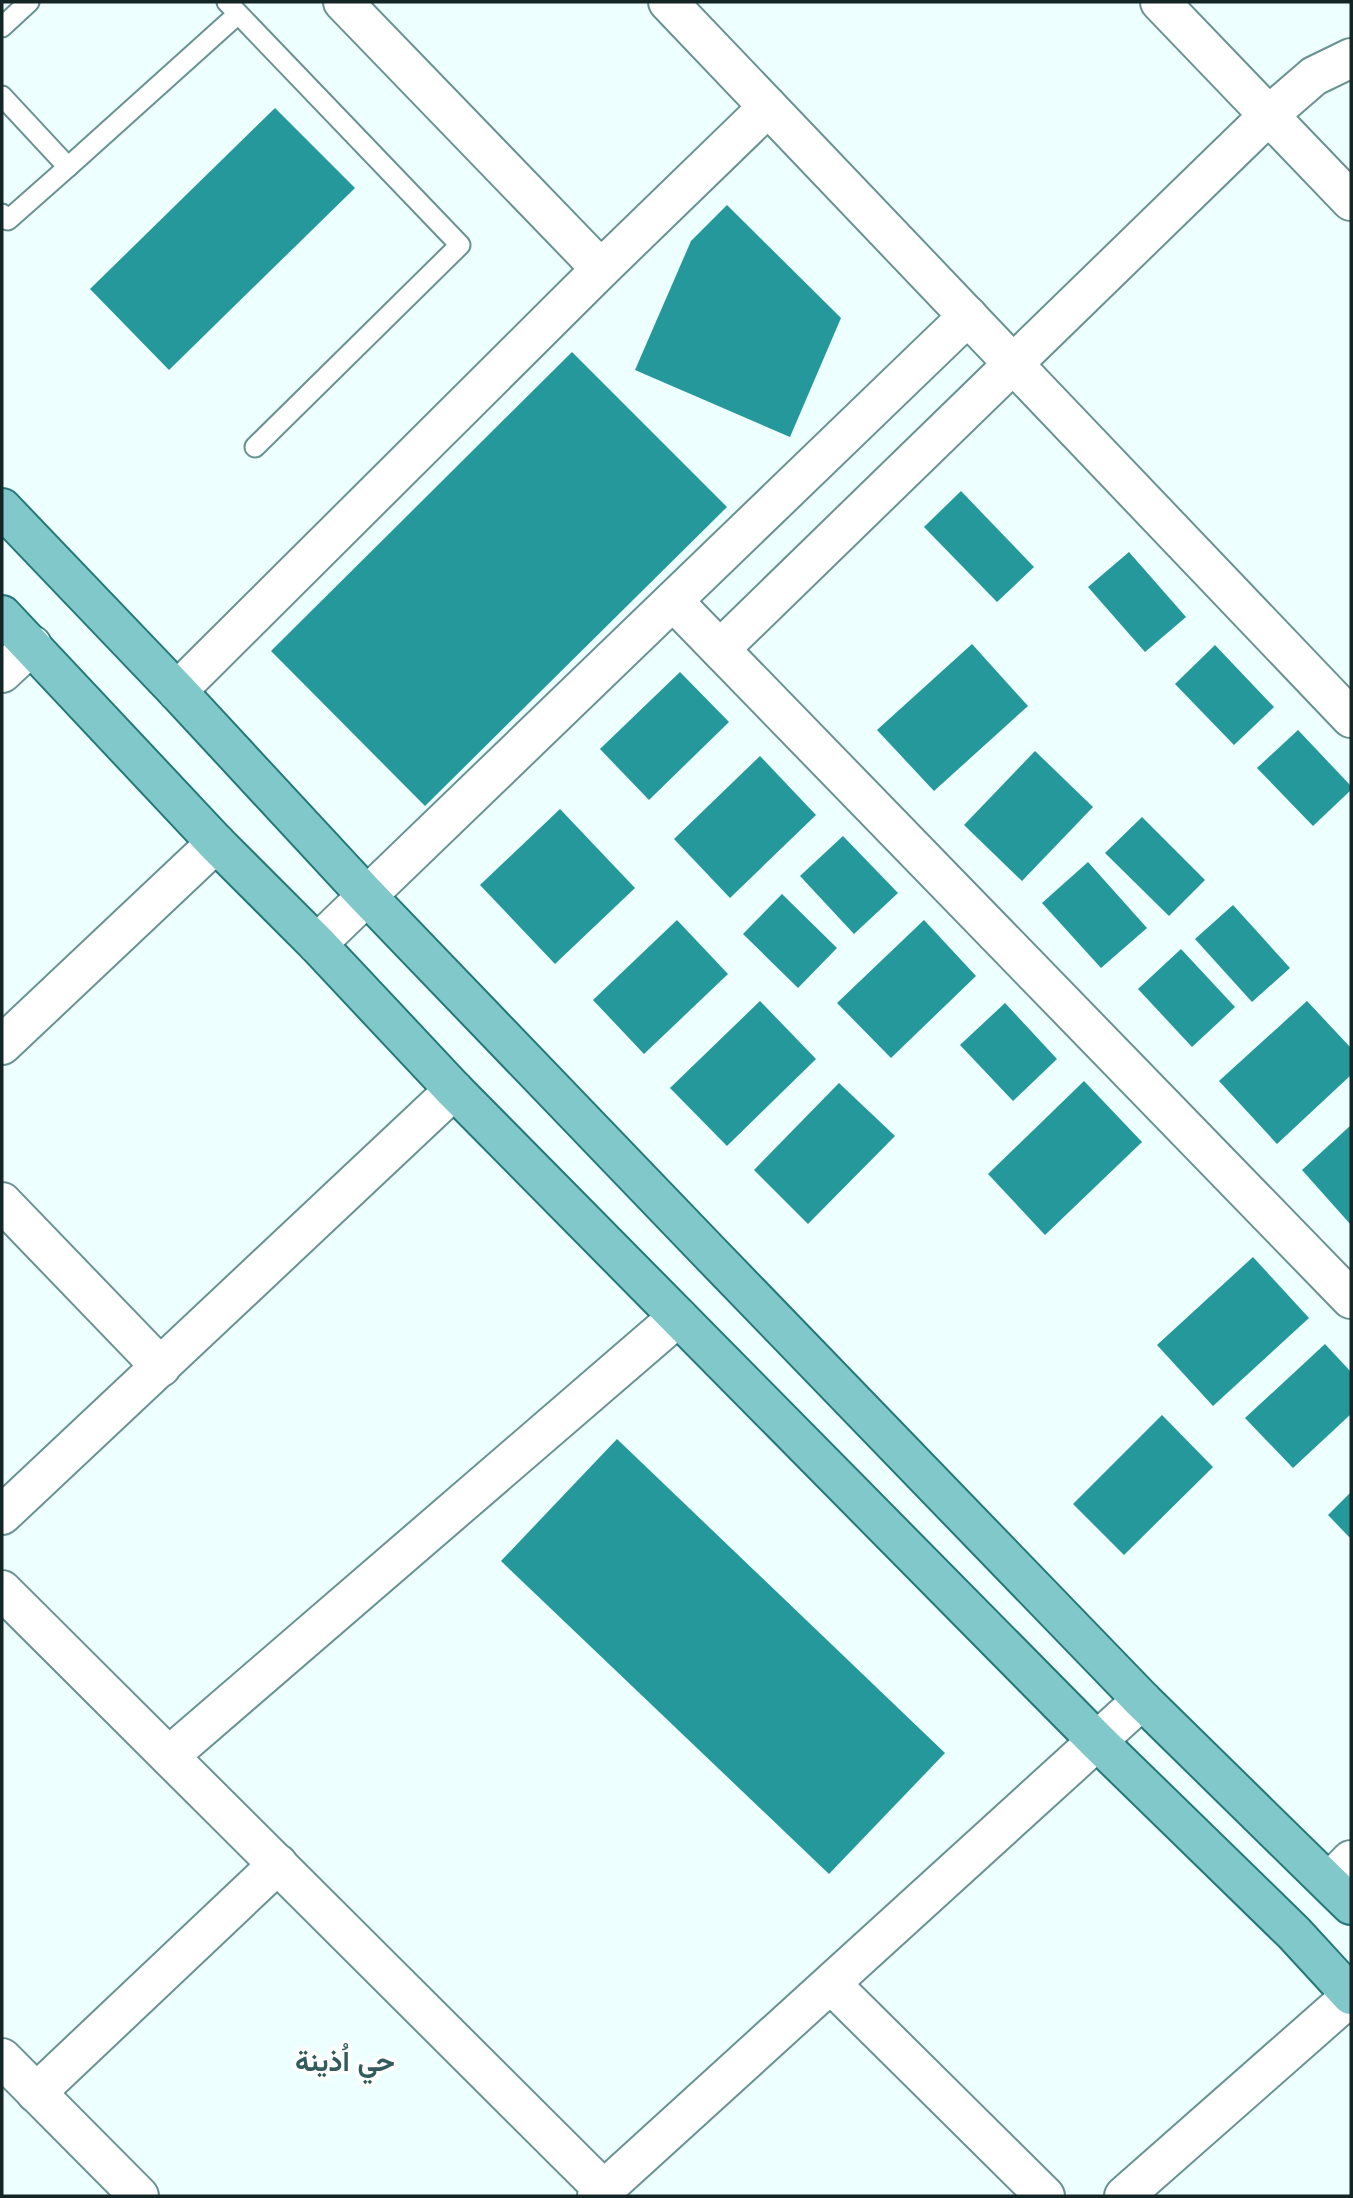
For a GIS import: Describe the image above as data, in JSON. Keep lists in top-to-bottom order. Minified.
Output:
{"districts":["حي اُذينة"]}
